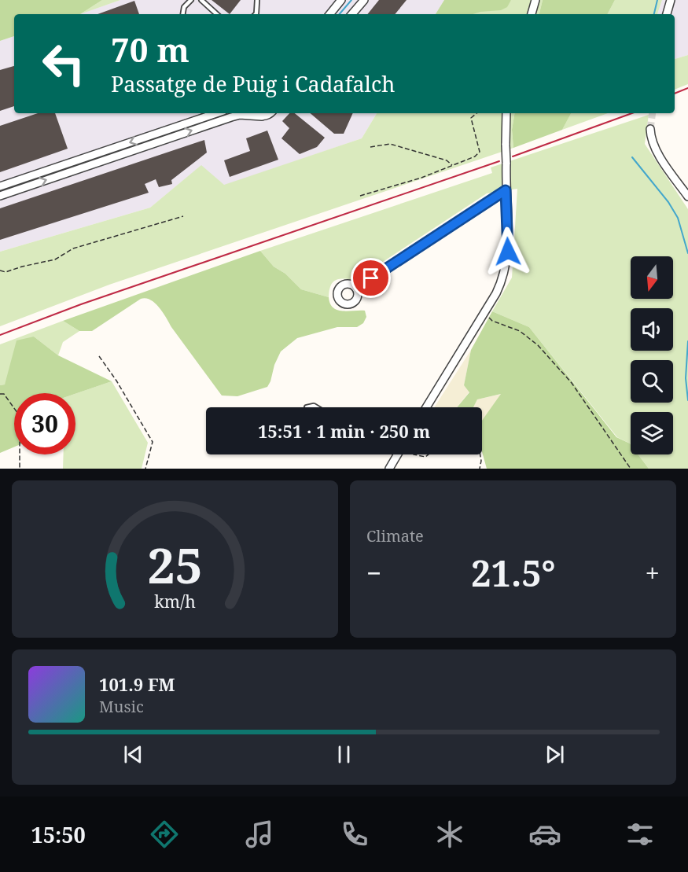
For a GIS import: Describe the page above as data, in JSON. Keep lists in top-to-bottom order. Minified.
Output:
{"north":"bottom","page":{"turn":["70 m","Passatge de Puig i Cadafalch"],"limit":"30","trip":"15:51 · 1 min · 250 m","tile":"Climate","heat":["−","21.5°","+"],"song":["101.9 FM","Music"],"tabs":"15:50","gauge":["25","km/h"]}}
